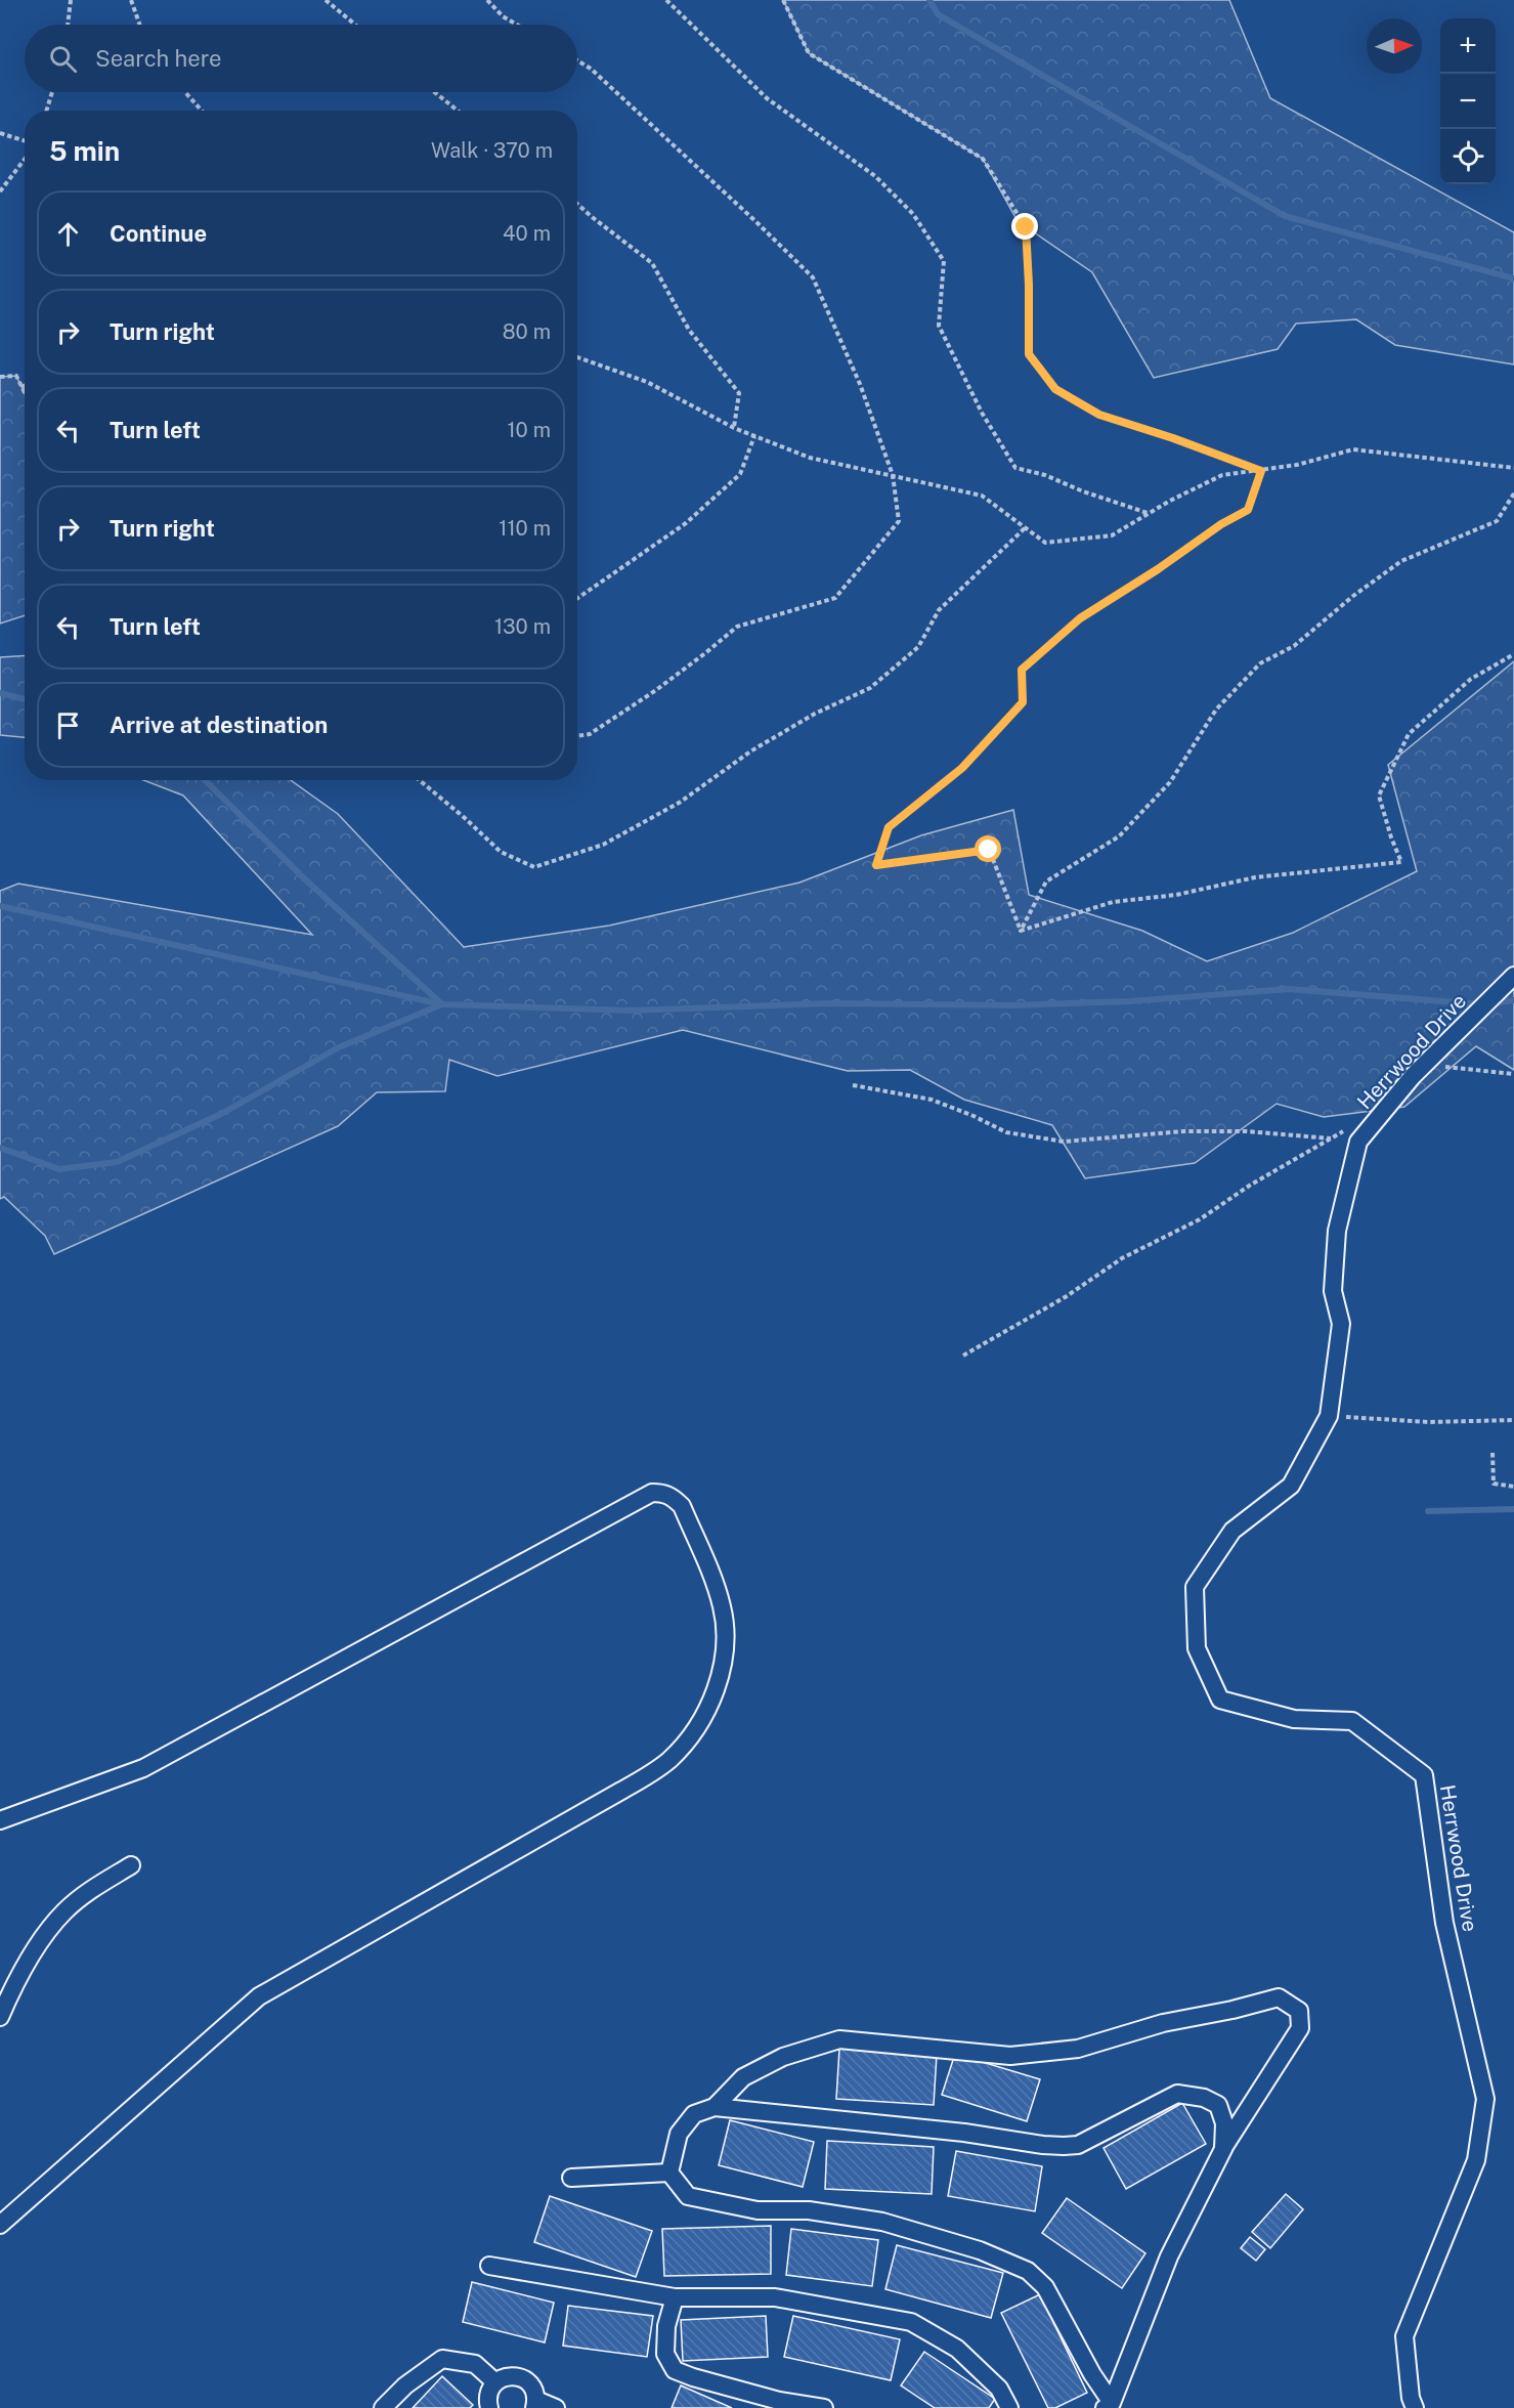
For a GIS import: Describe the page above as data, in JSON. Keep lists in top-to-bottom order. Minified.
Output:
{"streets":{"street":["Herrwood Drive"]},"north":"right","page":{"map_buttons":["+","−"],"search":"Search here","heading":["5 min","Walk · 370 m"],"list":[["Continue","40 m"],["Turn right","80 m"],["Turn left","10 m"],["Turn right","110 m"],["Turn left","130 m"],"Arrive at destination"]}}
